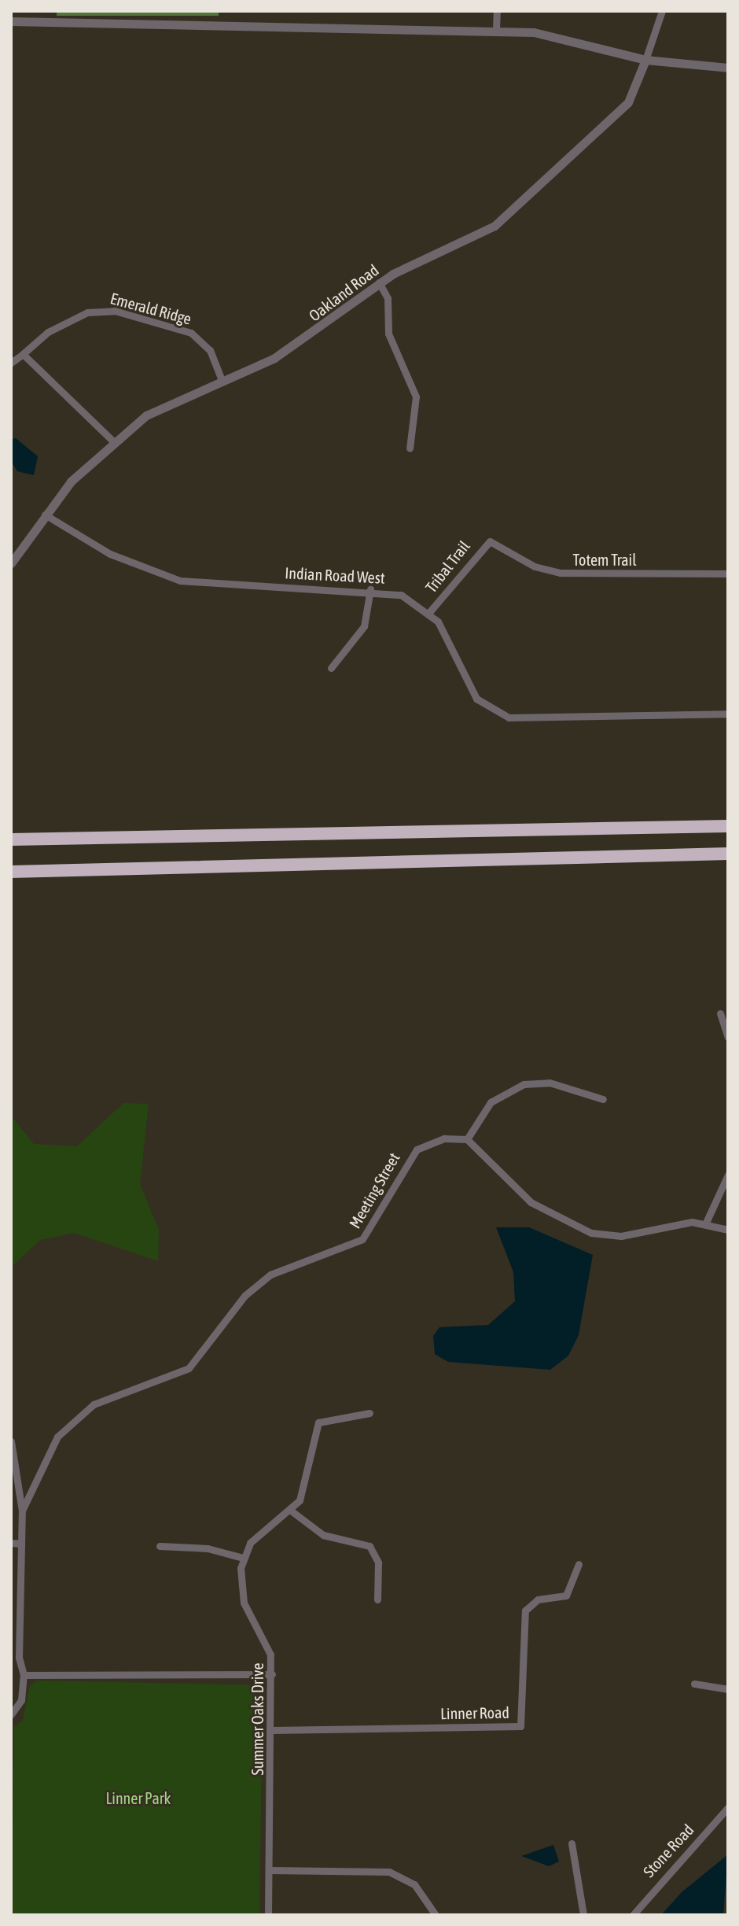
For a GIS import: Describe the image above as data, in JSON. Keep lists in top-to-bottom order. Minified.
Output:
{"streets":{"street":["Oakland Road","Emerald Ridge","Totem Trail","Tribal Trail","Indian Road West","Meeting Street","Linner Road","Summer Oaks Drive","Stone Road"]},"crossings":[["Oakland Road","Emerald Ridge"],["Oakland Road","Indian Road West"],["Totem Trail","Tribal Trail"],["Tribal Trail","Indian Road West"],["Linner Road","Summer Oaks Drive"]],"parks":["Linner Park"]}
